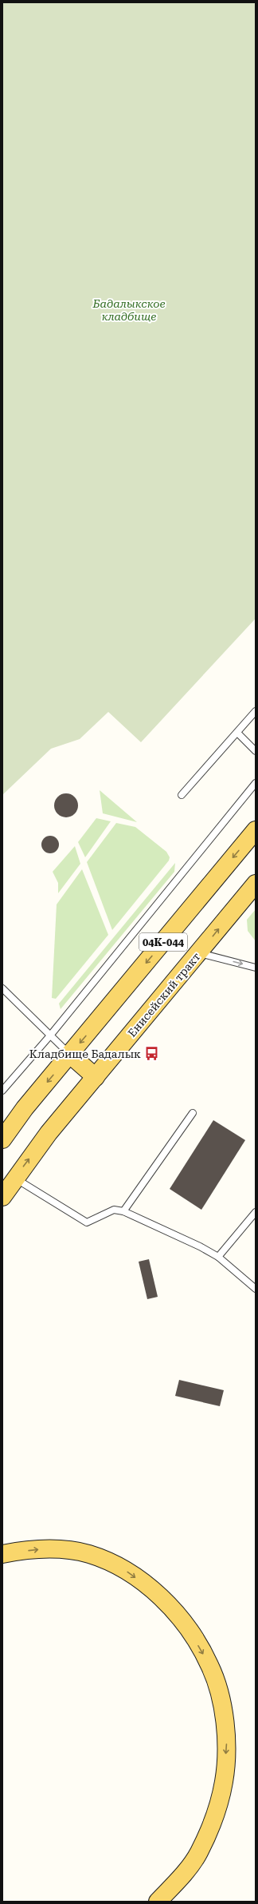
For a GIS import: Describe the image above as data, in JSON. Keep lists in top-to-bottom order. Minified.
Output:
{"streets":{"main road":["04К-044","Енисейский тракт"]},"parks":["Бадалыкское кладбище"],"places":{"bus stop":["Кладбище Бадалык"]}}
